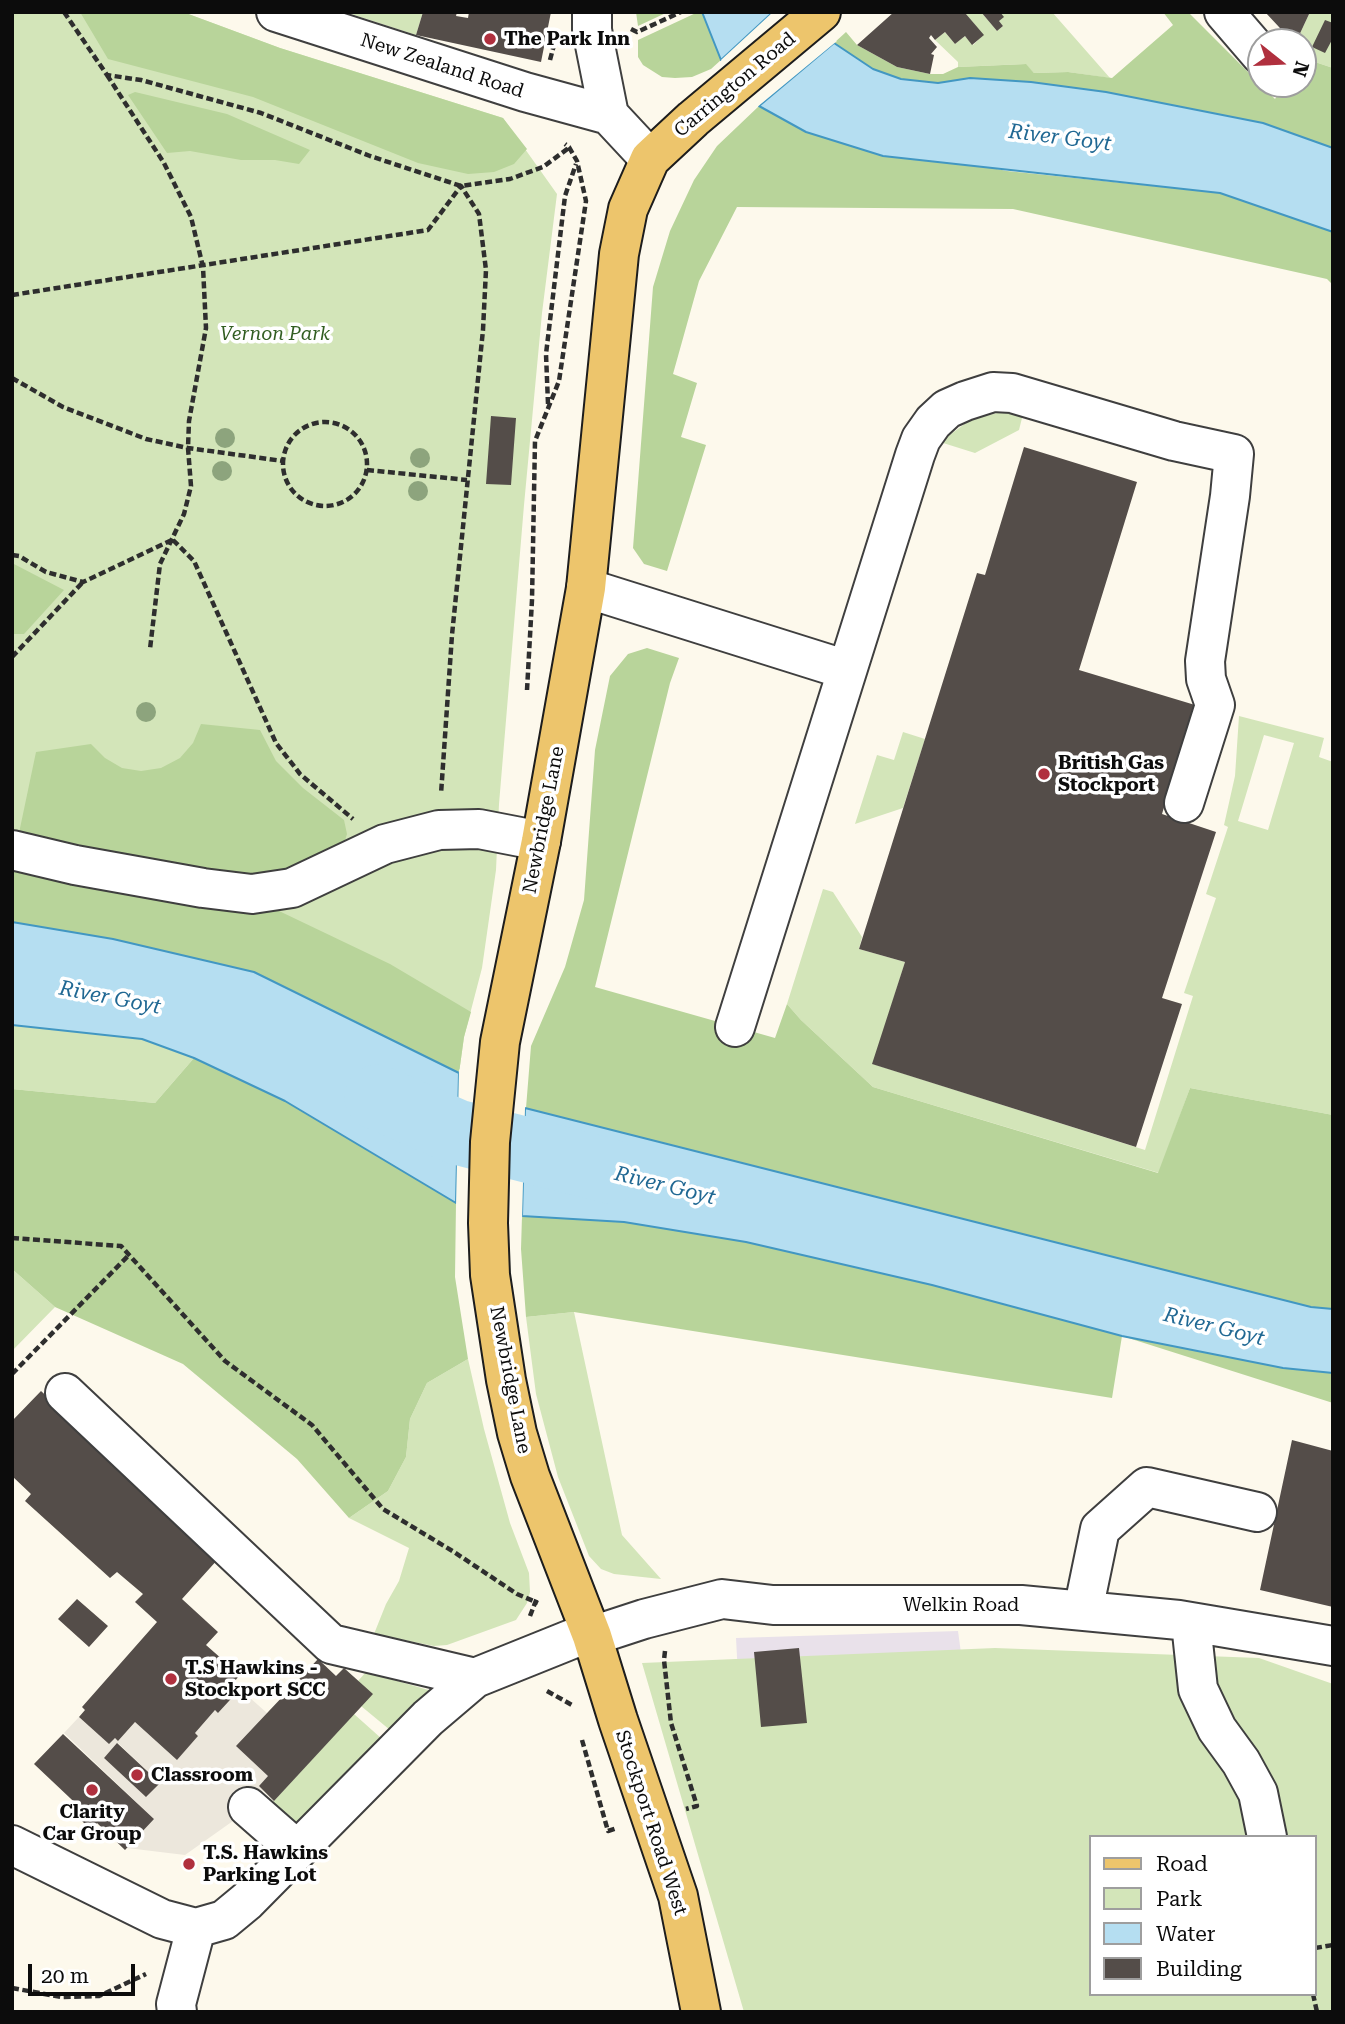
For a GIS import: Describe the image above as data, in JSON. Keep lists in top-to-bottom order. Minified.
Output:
{"streets":{"main road":["Carrington Road","Newbridge Lane","Stockport Road West"],"street":["New Zealand Road","Welkin Road"]},"crossings":[["Carrington Road","Newbridge Lane"],["Newbridge Lane","Welkin Road"],["Newbridge Lane","Stockport Road West"],["Welkin Road","Stockport Road West"]],"water":["River Goyt"],"parks":["Vernon Park"],"places":["The Park Inn","British Gas Stockport","T.S Hawkins - Stockport SCC","Classroom","Clarity Car Group","T.S. Hawkins Parking Lot"],"legend":["Road","Park","Water","Building"],"scale_bar":"20 m","north":"right"}
